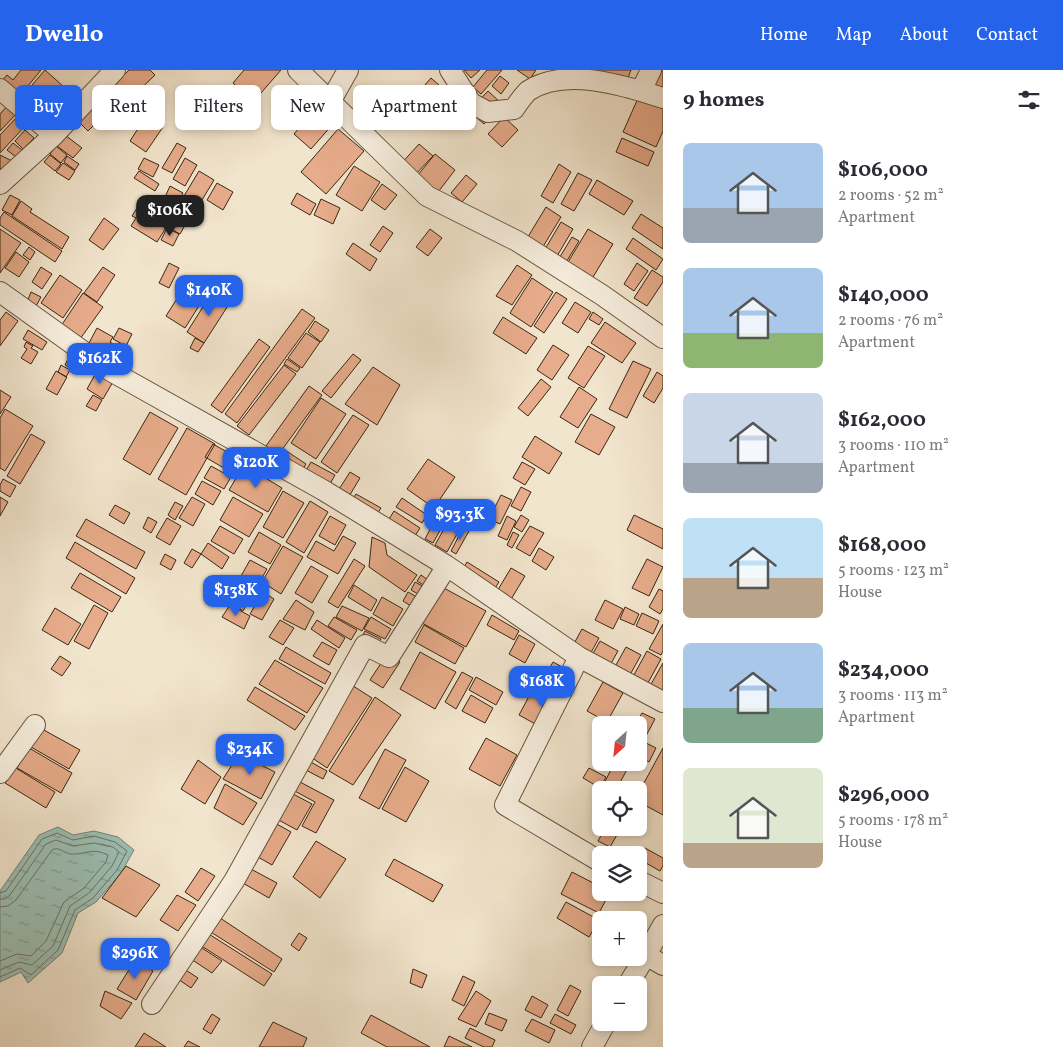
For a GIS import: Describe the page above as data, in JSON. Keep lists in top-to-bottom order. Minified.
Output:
{"north":"bottom left","page":{"header":"Dwello","nav":["Home","Map","About","Contact"],"heading":"9 homes","chip":["Buy","Rent","Filters","New","Apartment"],"list":[{"name":"$106,000","note":"2 rooms · 52 m² · Apartment"},{"name":"$140,000","note":"2 rooms · 76 m² · Apartment"},{"name":"$162,000","note":"3 rooms · 110 m² · Apartment"},{"name":"$168,000","note":"5 rooms · 123 m² · House"},{"name":"$234,000","note":"3 rooms · 113 m² · Apartment"},{"name":"$296,000","note":"5 rooms · 178 m² · House"}],"price":["$106K","$140K","$162K","$120K","$93.3K","$138K","$168K","$234K","$296K"],"map_buttons":["+","−"]}}
